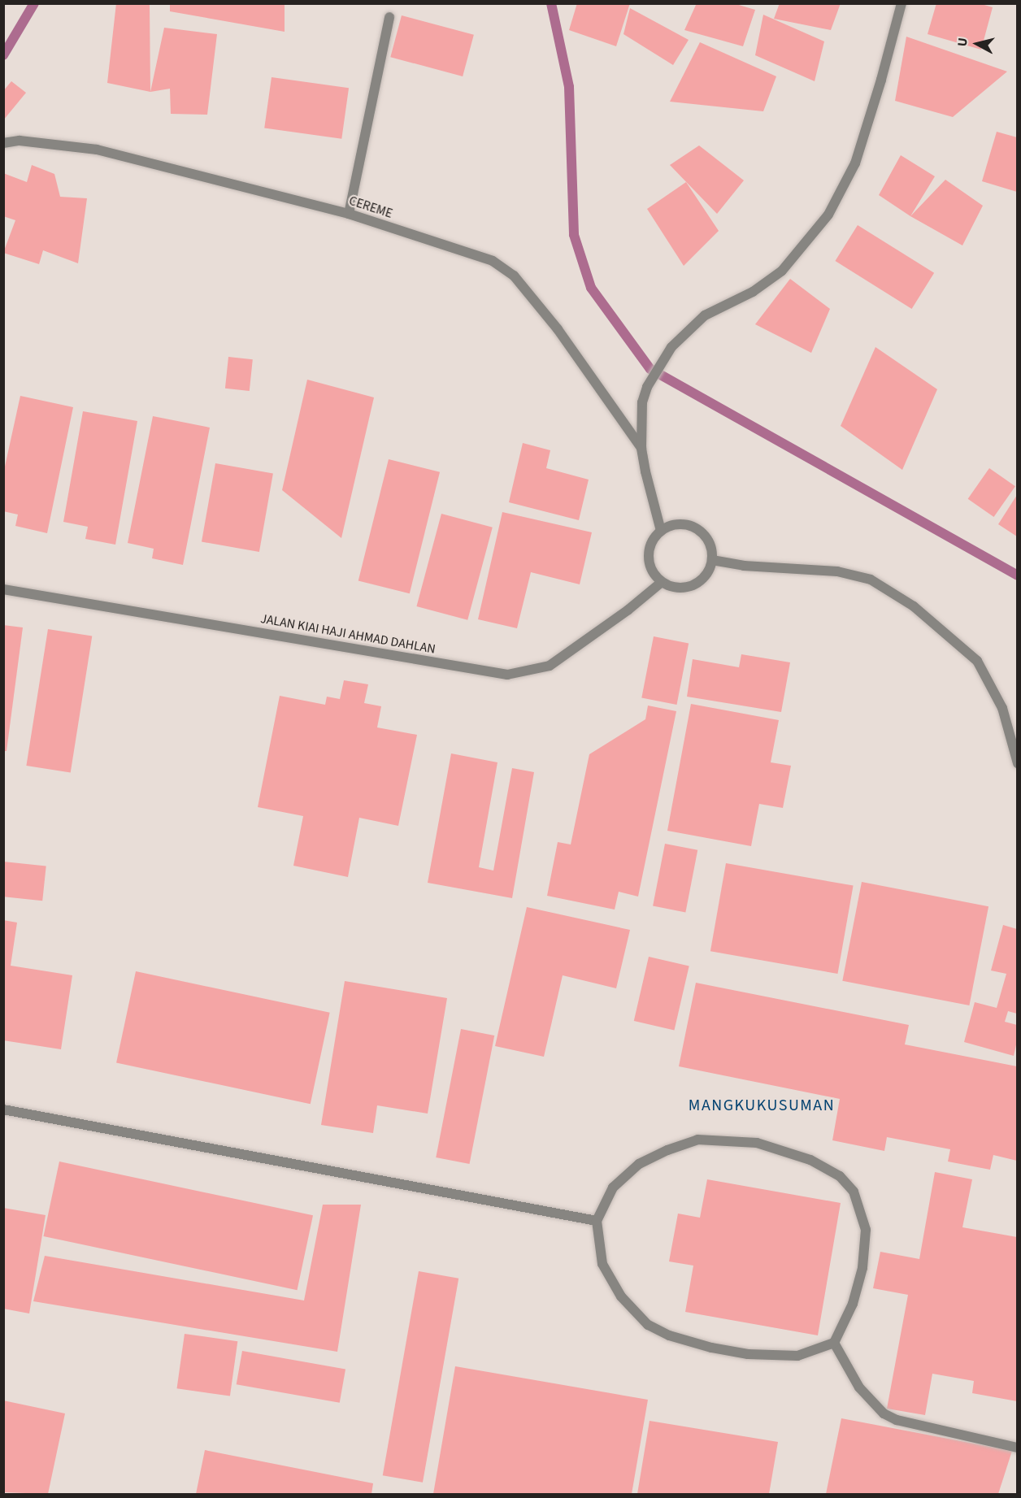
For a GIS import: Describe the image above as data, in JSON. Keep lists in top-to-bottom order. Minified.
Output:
{"streets":{"street":["CEREME","JALAN KIAI HAJI AHMAD DAHLAN"]},"districts":["MANGKUKUSUMAN"],"north":"left"}
